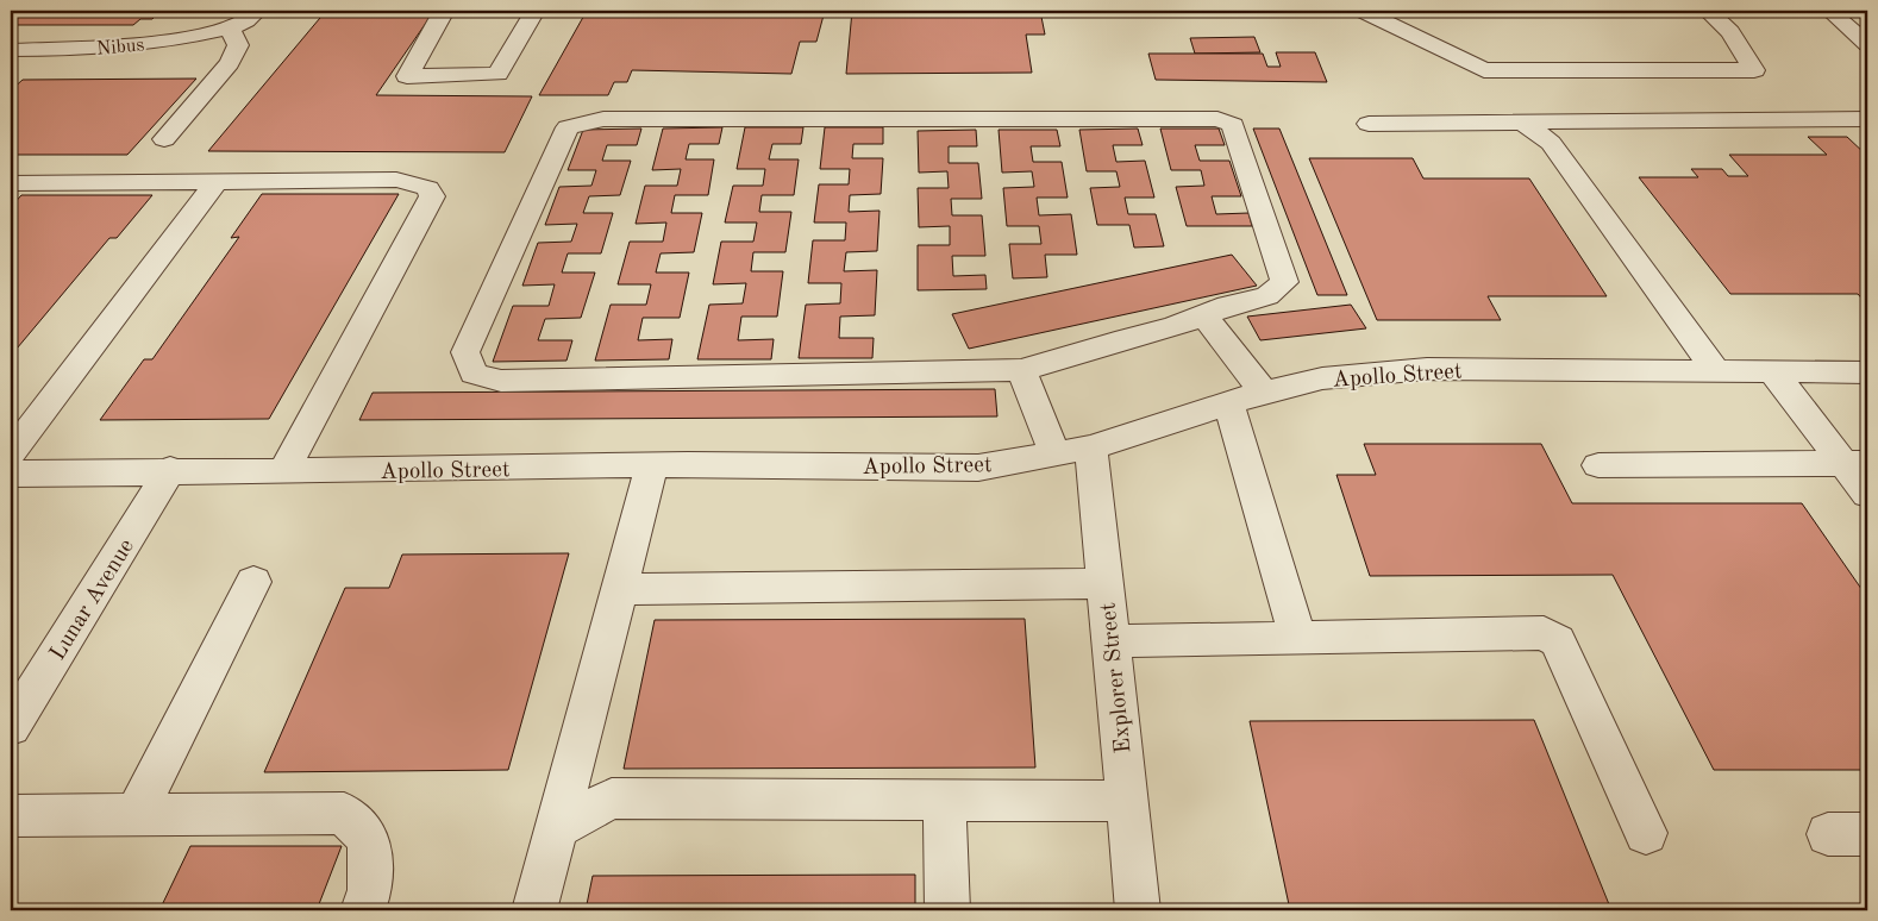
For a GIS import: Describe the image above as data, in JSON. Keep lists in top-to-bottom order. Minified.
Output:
{"streets":{"street":["Nibus","Apollo Street","Lunar Avenue","Explorer Street"]},"crossings":[["Apollo Street","Lunar Avenue"],["Apollo Street","Explorer Street"]]}
